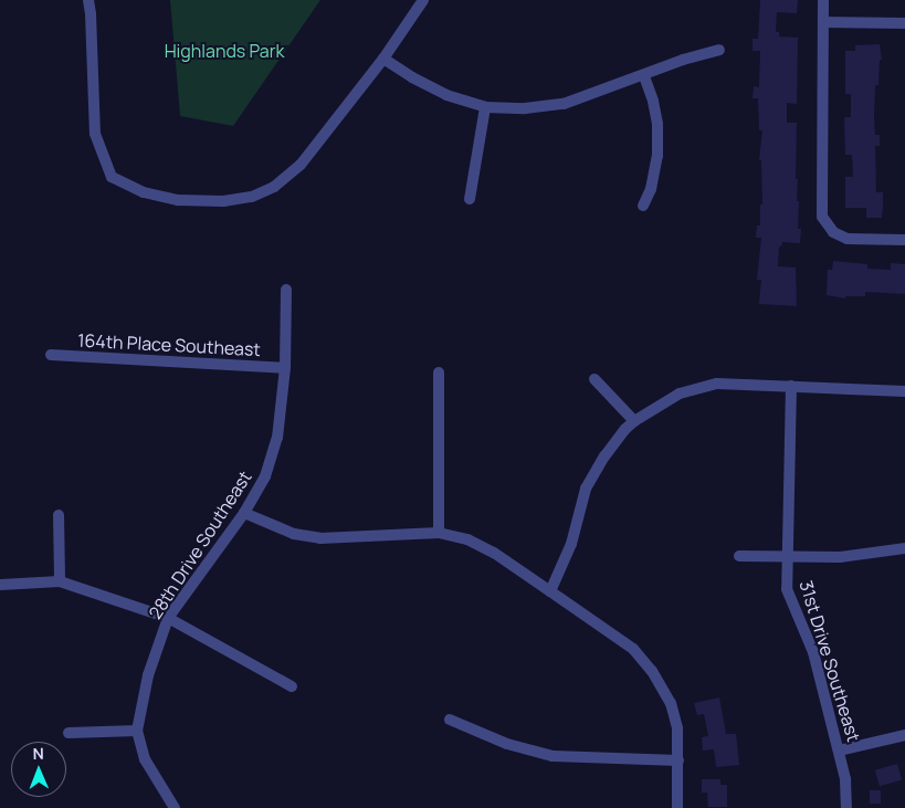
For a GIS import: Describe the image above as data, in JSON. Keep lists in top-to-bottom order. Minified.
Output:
{"streets":{"street":["164th Place Southeast","28th Drive Southeast","31st Drive Southeast"]},"crossings":[["164th Place Southeast","28th Drive Southeast"]],"parks":["Highlands Park"],"north":"top"}
